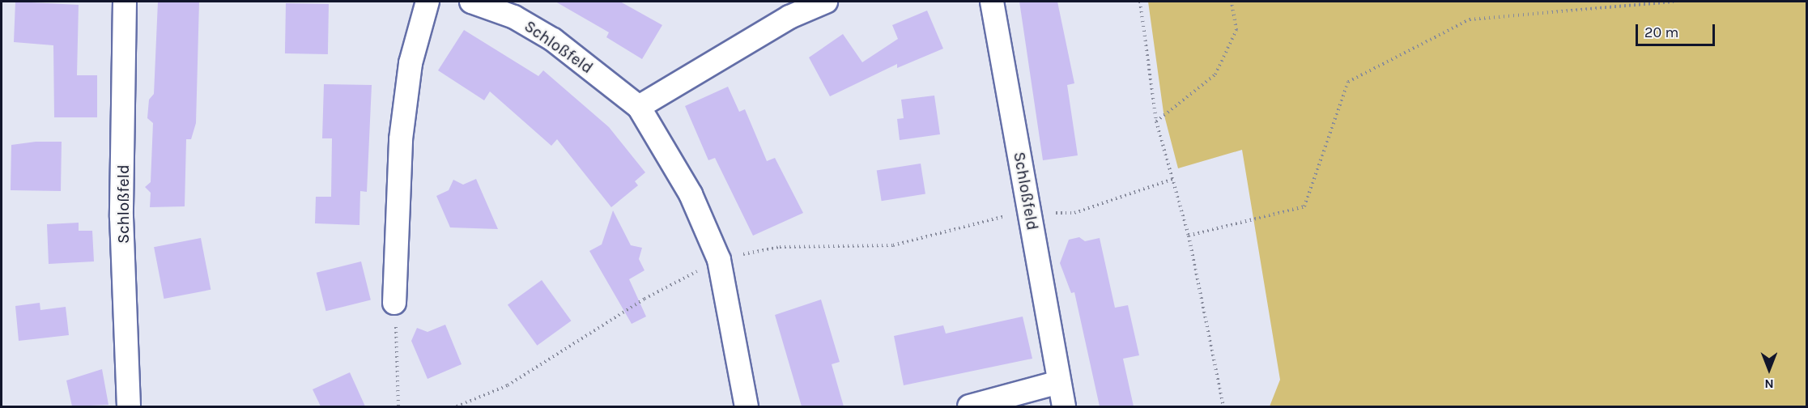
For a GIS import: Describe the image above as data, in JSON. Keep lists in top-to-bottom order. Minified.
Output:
{"streets":{"street":["Schloßfeld"]},"scale_bar":"20 m","north":"bottom"}
